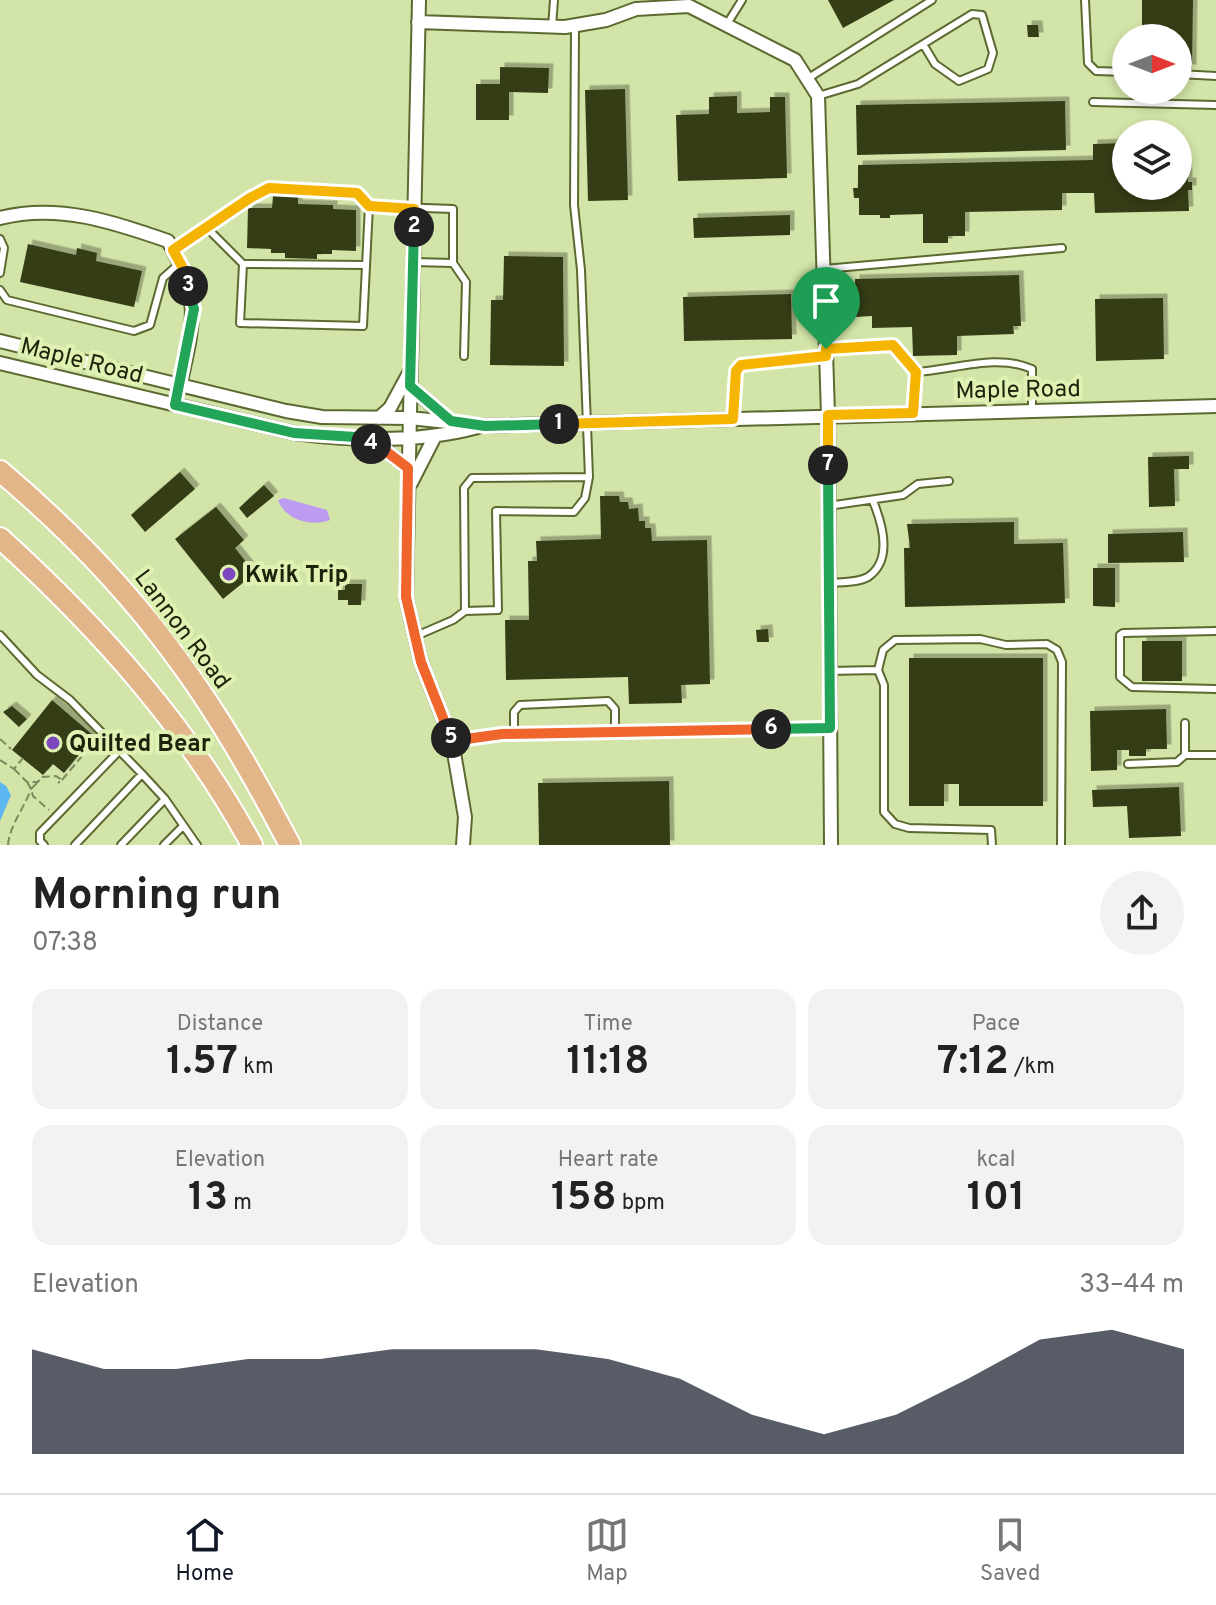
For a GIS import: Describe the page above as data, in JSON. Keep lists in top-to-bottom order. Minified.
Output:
{"streets":{"main road":["Lannon Road"],"street":["Maple Road"]},"places":["Kwik Trip","Quilted Bear"],"north":"right","page":{"pins":["2","3","1","4","7","6","5"],"heading":["Morning run","07:38"],"stats":[["Distance","1.57 km"],["Time","11:18"],["Pace","7:12 /km"],["Elevation","13 m"],["Heart rate","158 bpm"],["kcal","101"]],"chart":["Elevation","33–44 m"],"tabs":["Home","Map","Saved"]}}
